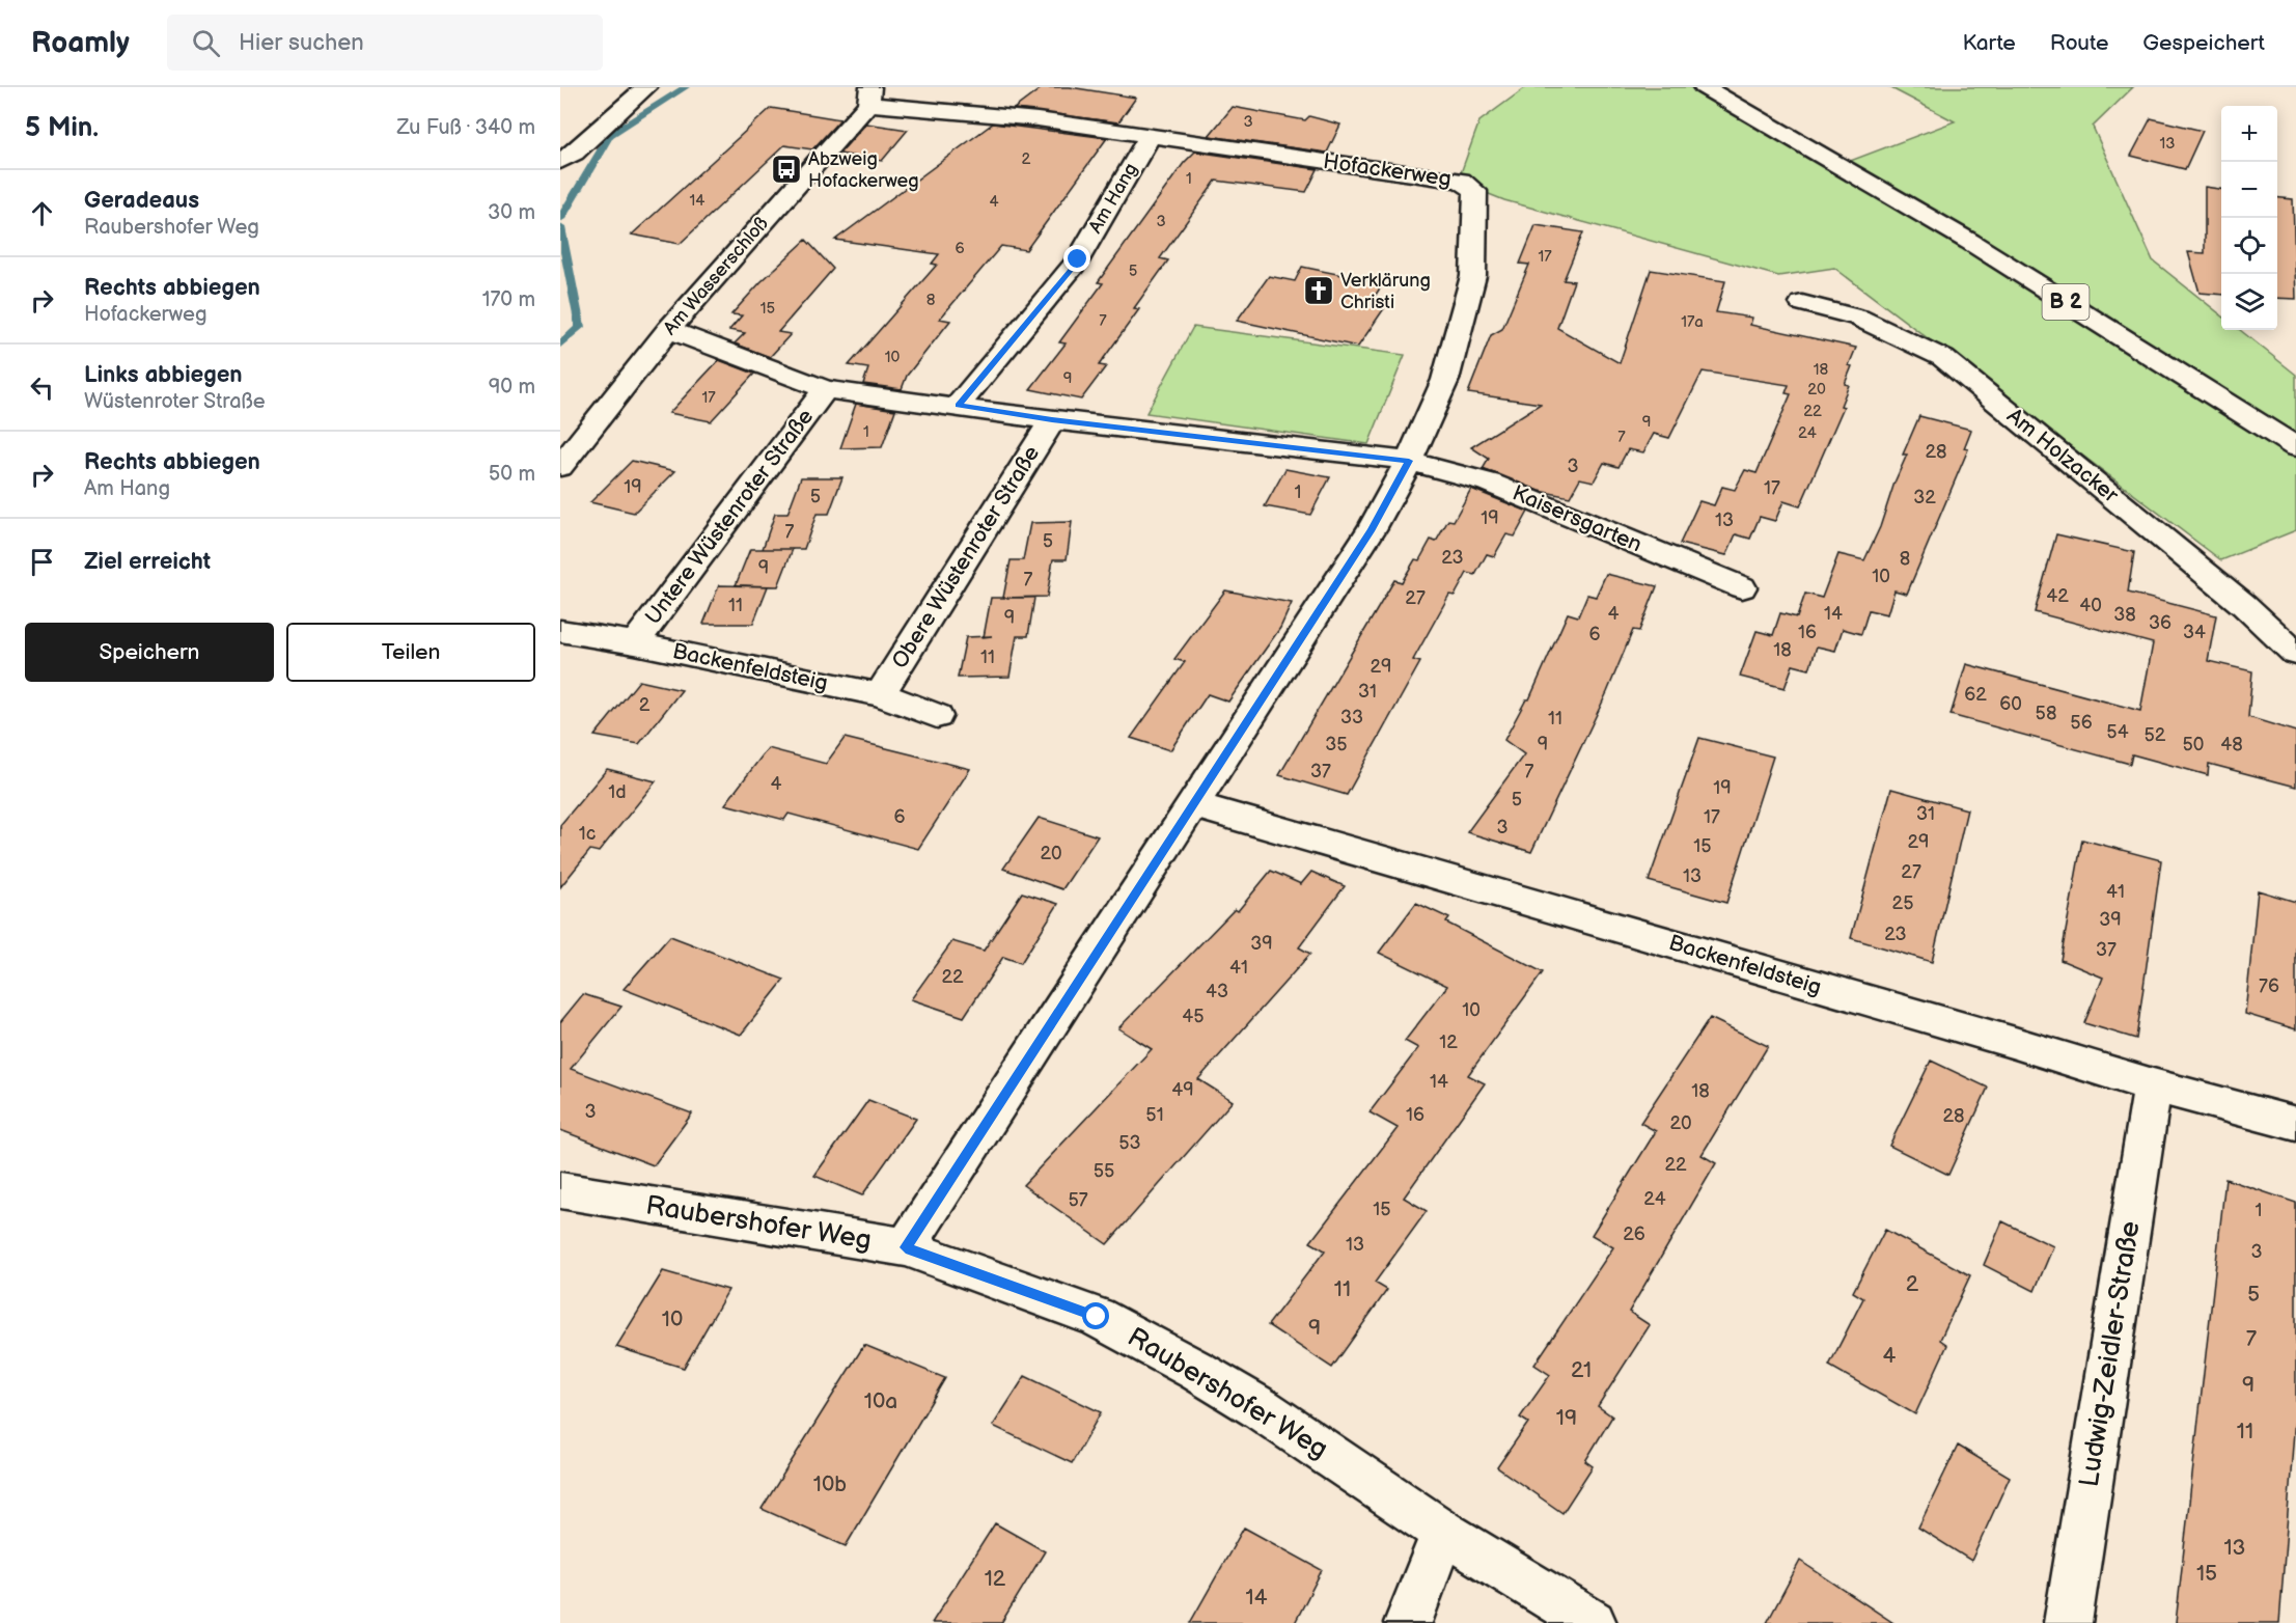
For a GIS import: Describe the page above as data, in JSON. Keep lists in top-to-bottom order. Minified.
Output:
{"streets":{"street":["Hofackerweg","Am Hang","Am Wasserschloß","B 2","Am Holzacker","Untere Wüstenroter Straße","Kaisersgarten","Obere Wüstenroter Straße","Backenfeldsteig","Raubershofer Weg","Ludwig-Zeidler-Straße"]},"crossings":[["Hofackerweg","Am Hang"],["Hofackerweg","Am Wasserschloß"],["Hofackerweg","Kaisersgarten"],["Hofackerweg","Backenfeldsteig"],["Hofackerweg","Raubershofer Weg"],["Am Hang","Kaisersgarten"],["Am Wasserschloß","Kaisersgarten"],["Untere Wüstenroter Straße","Kaisersgarten"],["Untere Wüstenroter Straße","Backenfeldsteig"],["Kaisersgarten","Obere Wüstenroter Straße"],["Obere Wüstenroter Straße","Backenfeldsteig"],["Backenfeldsteig","Ludwig-Zeidler-Straße"]],"places":{"bus stop":["Abzweig Hofackerweg"],"church":["Verklärung Christi"]},"house_numbers":["3","13","2","1","14","4","3","6","17","5","8","15","7","17a","10","18","9","20","17","22","9","1","24","7","28","3","19","17","1","5","32","19","13","7","5","23","8","9","10","7","42","27","11","40","4","14","38","9","36","16","34","6","18","11","29","31","62","60","2","58","33","11","56","54","52","35","9","50","48","37","7","4","19","1d","5","31","6","17","3","1c","29","15","20","27","13","41","25","39","23","39","37","41","22","76","43","10","45","12","14","49","18","3","51","16","28","20","53","22","55","24","57","15","1","26","13","3","2","11","5","10","9","7","4","21","9","10a","19","11","10b","13","15","12","14"],"page":{"header":"Roamly","search":"Hier suchen","nav":["Karte","Route","Gespeichert"],"heading":["5 Min.","Zu Fuß · 340 m"],"map_buttons":["+","−"],"list":[["Geradeaus","Raubershofer Weg","30 m"],["Rechts abbiegen","Hofackerweg","170 m"],["Links abbiegen","Wüstenroter Straße","90 m"],["Rechts abbiegen","Am Hang","50 m"],"Ziel erreicht"],"buttons":["Speichern","Teilen"]}}
